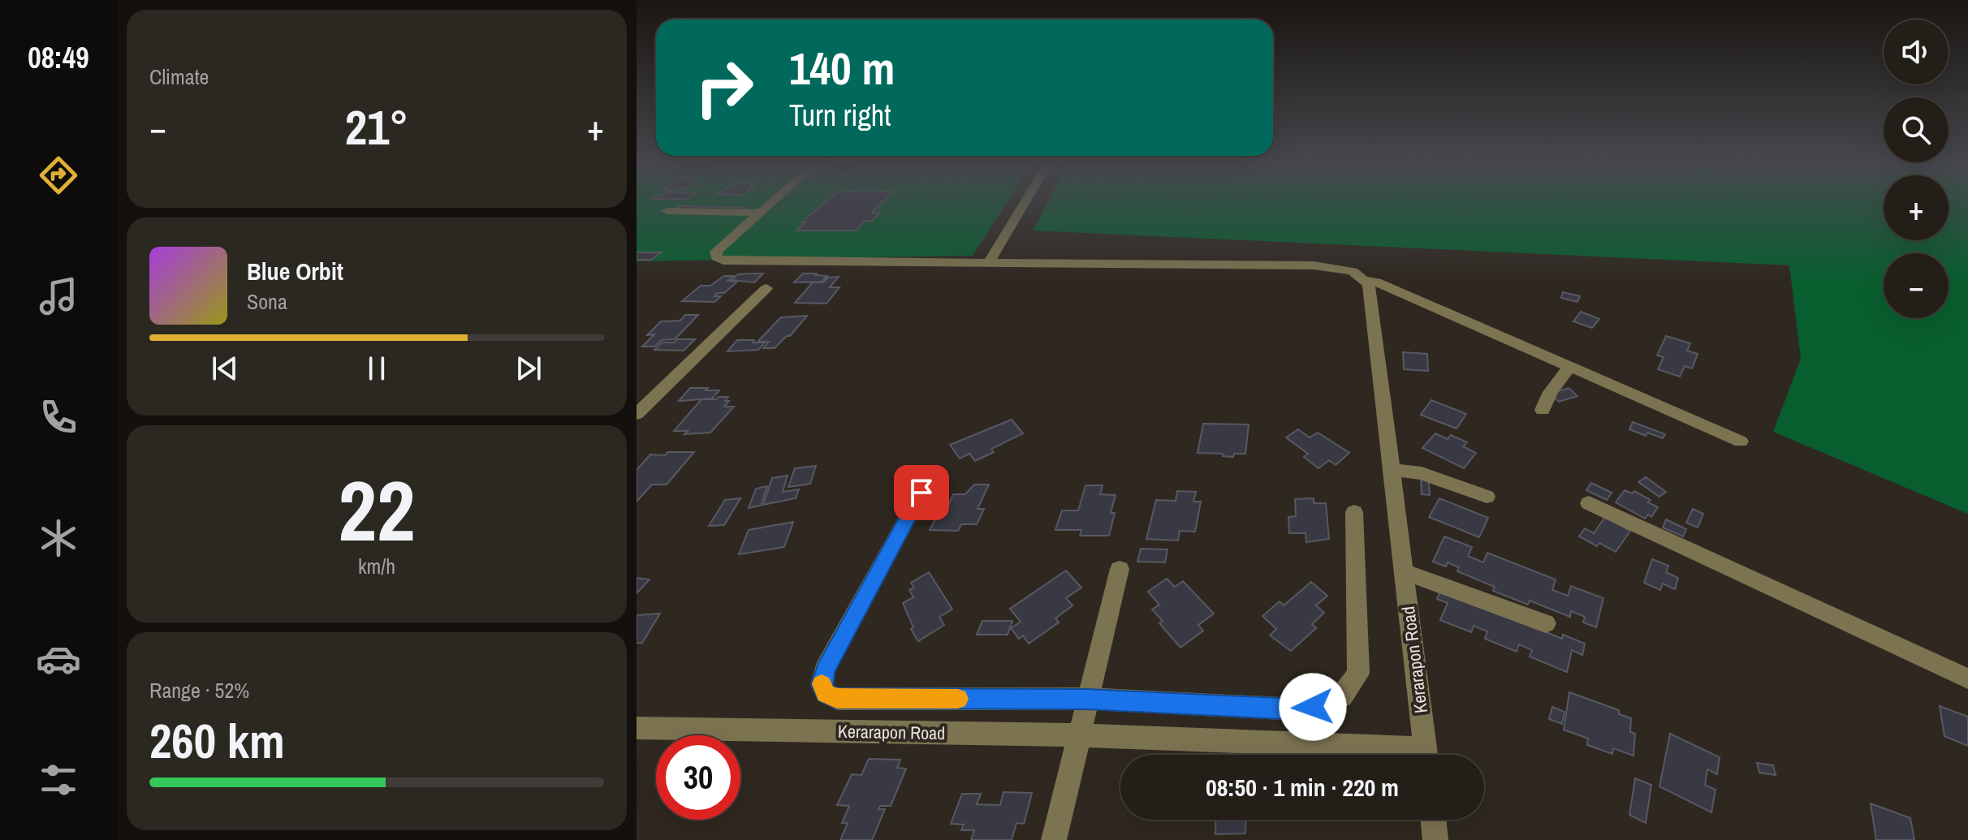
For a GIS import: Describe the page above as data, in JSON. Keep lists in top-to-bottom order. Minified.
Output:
{"streets":{"street":["Kerarapon Road"]},"page":{"tabs":"08:49","tile":["Climate",["22","km/h"],["Range · 52%","260 km"]],"map_buttons":["+","−"],"turn":["140 m","Turn right"],"heat":["−","21°","+"],"song":["Blue Orbit","Sona"],"limit":"30","trip":"08:50 · 1 min · 220 m"}}
